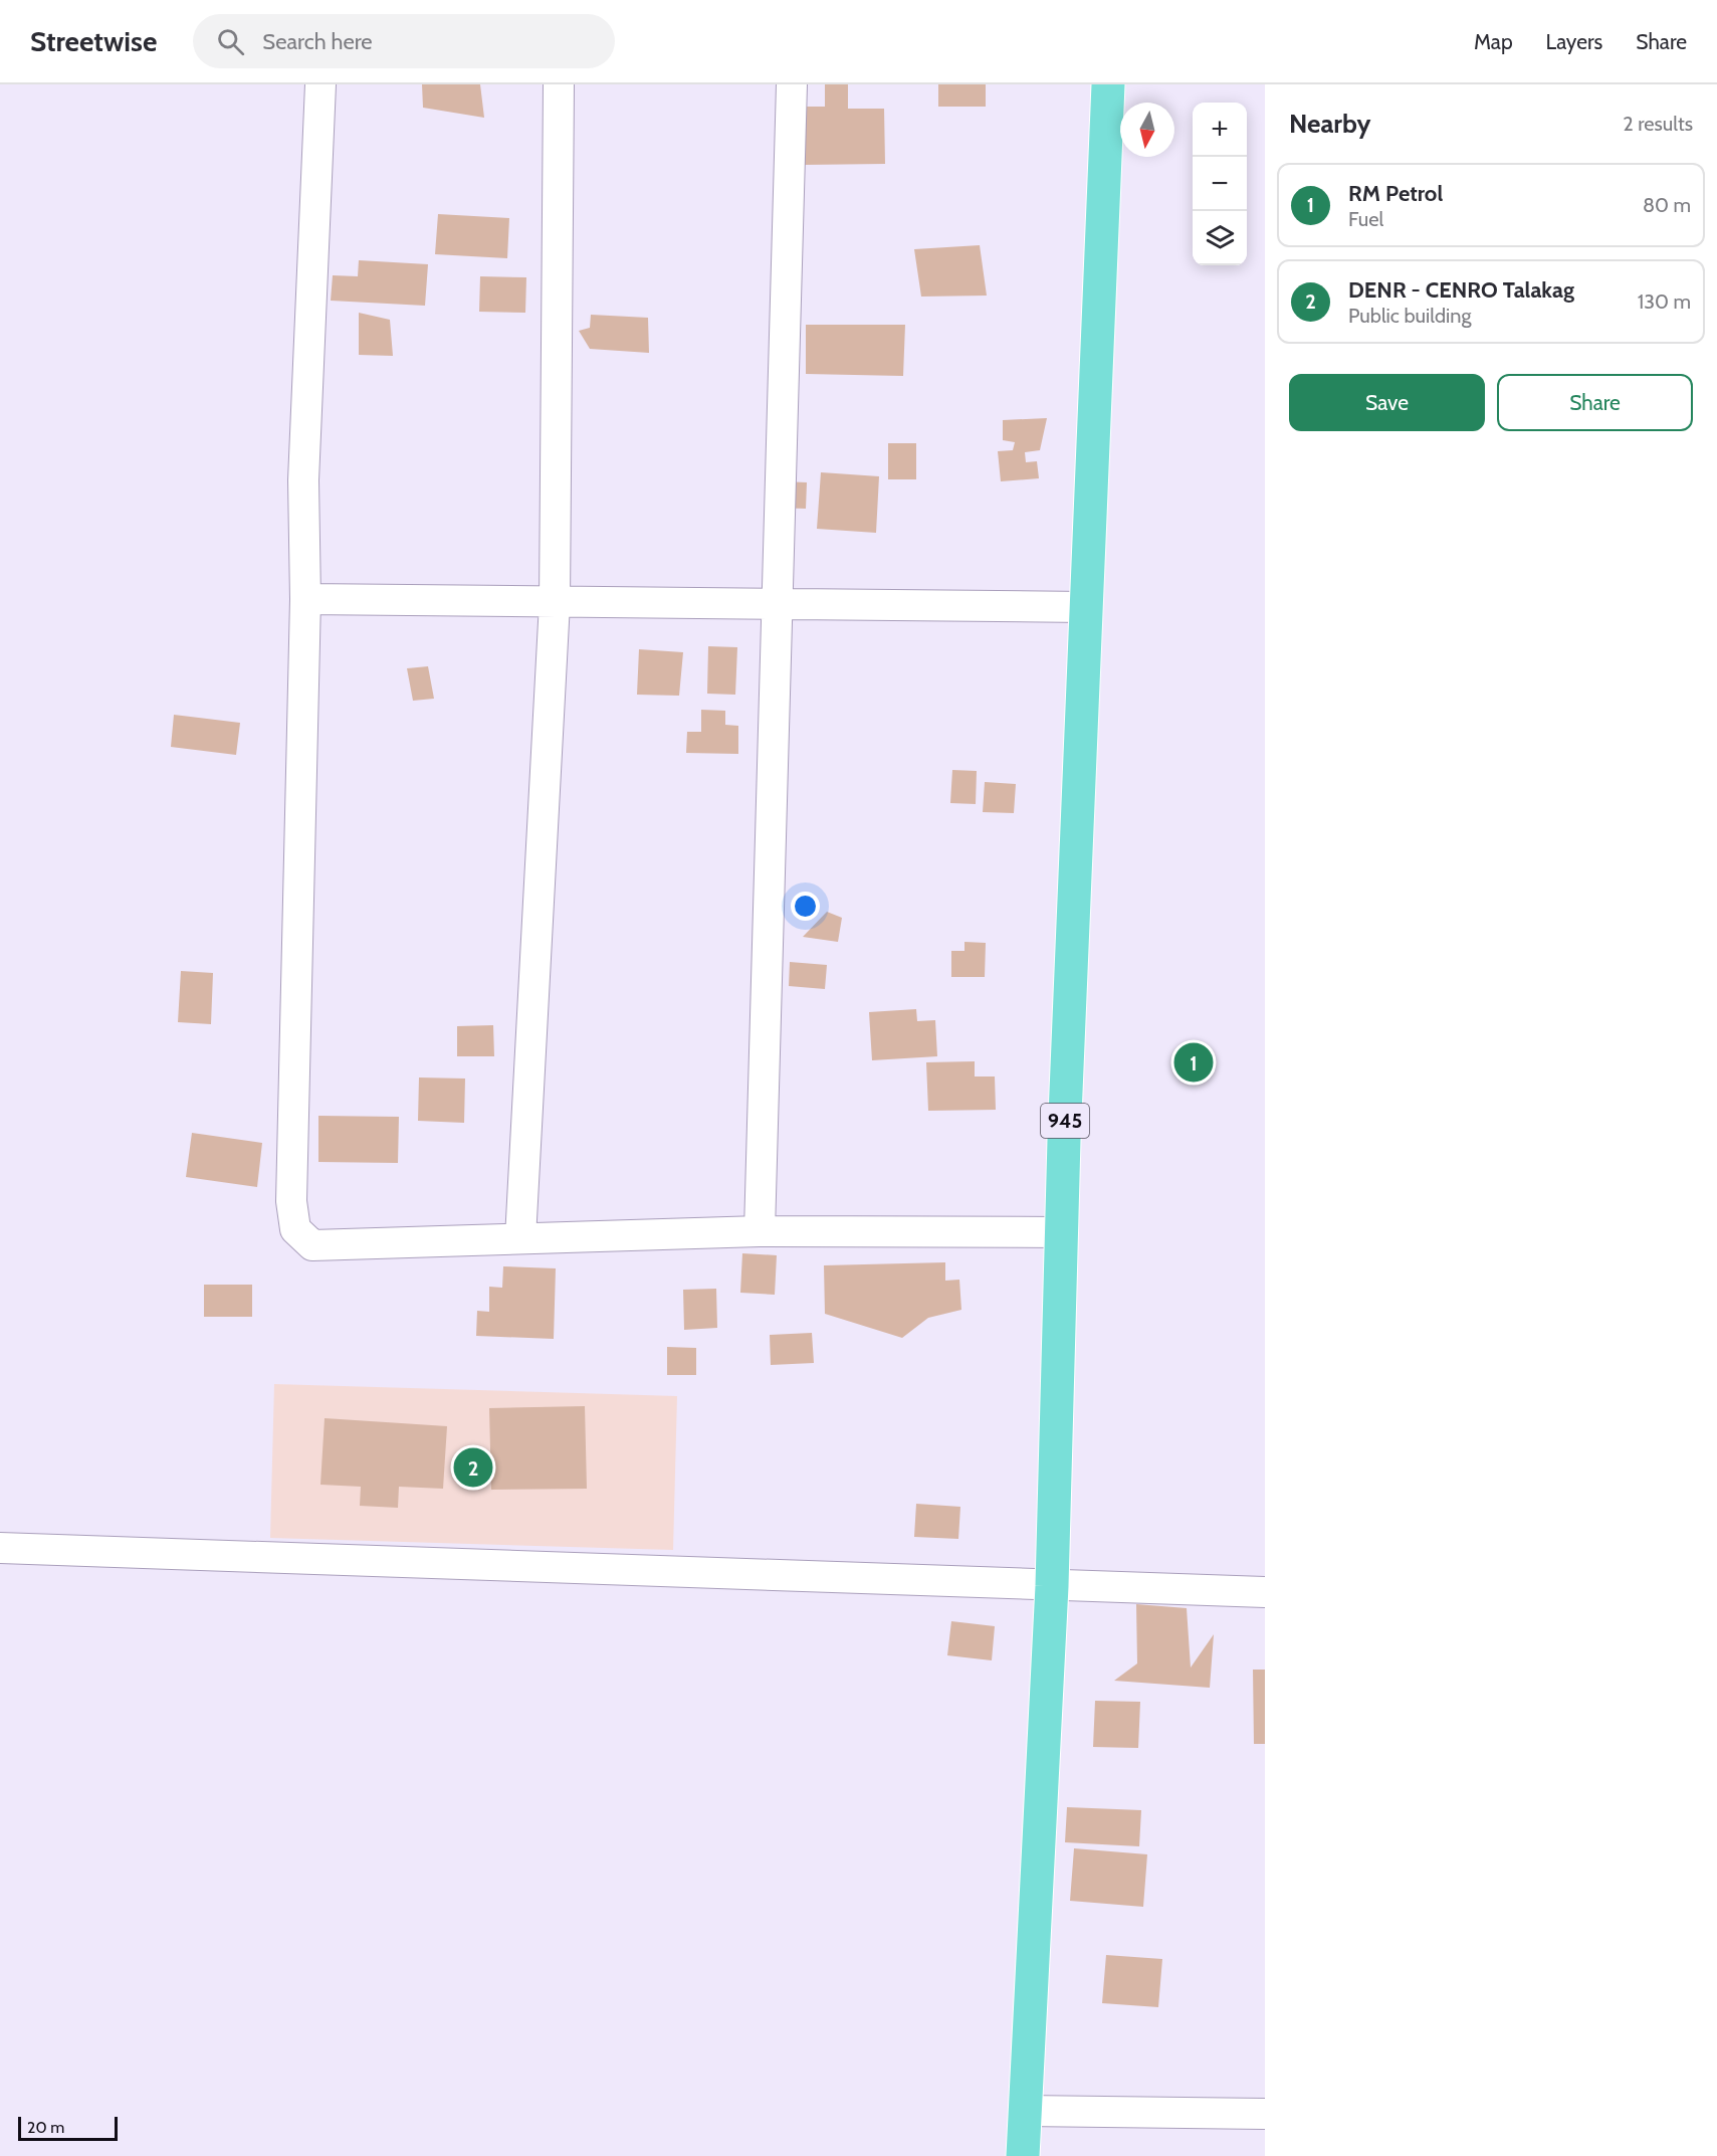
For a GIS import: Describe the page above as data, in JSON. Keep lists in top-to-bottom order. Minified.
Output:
{"streets":{"main road":["945"]},"scale_bar":"20 m","north":"bottom","page":{"header":"Streetwise","search":"Search here","nav":["Map","Layers","Share"],"heading":["Nearby","2 results"],"map_buttons":["+","−"],"list":[{"mark":"1","name":"RM Petrol","note":"Fuel","value":"80 m"},{"mark":"2","name":"DENR - CENRO Talakag","note":"Public building","value":"130 m"}],"buttons":["Save","Share"],"pins":["1","2"],"scale":"20 m"}}
